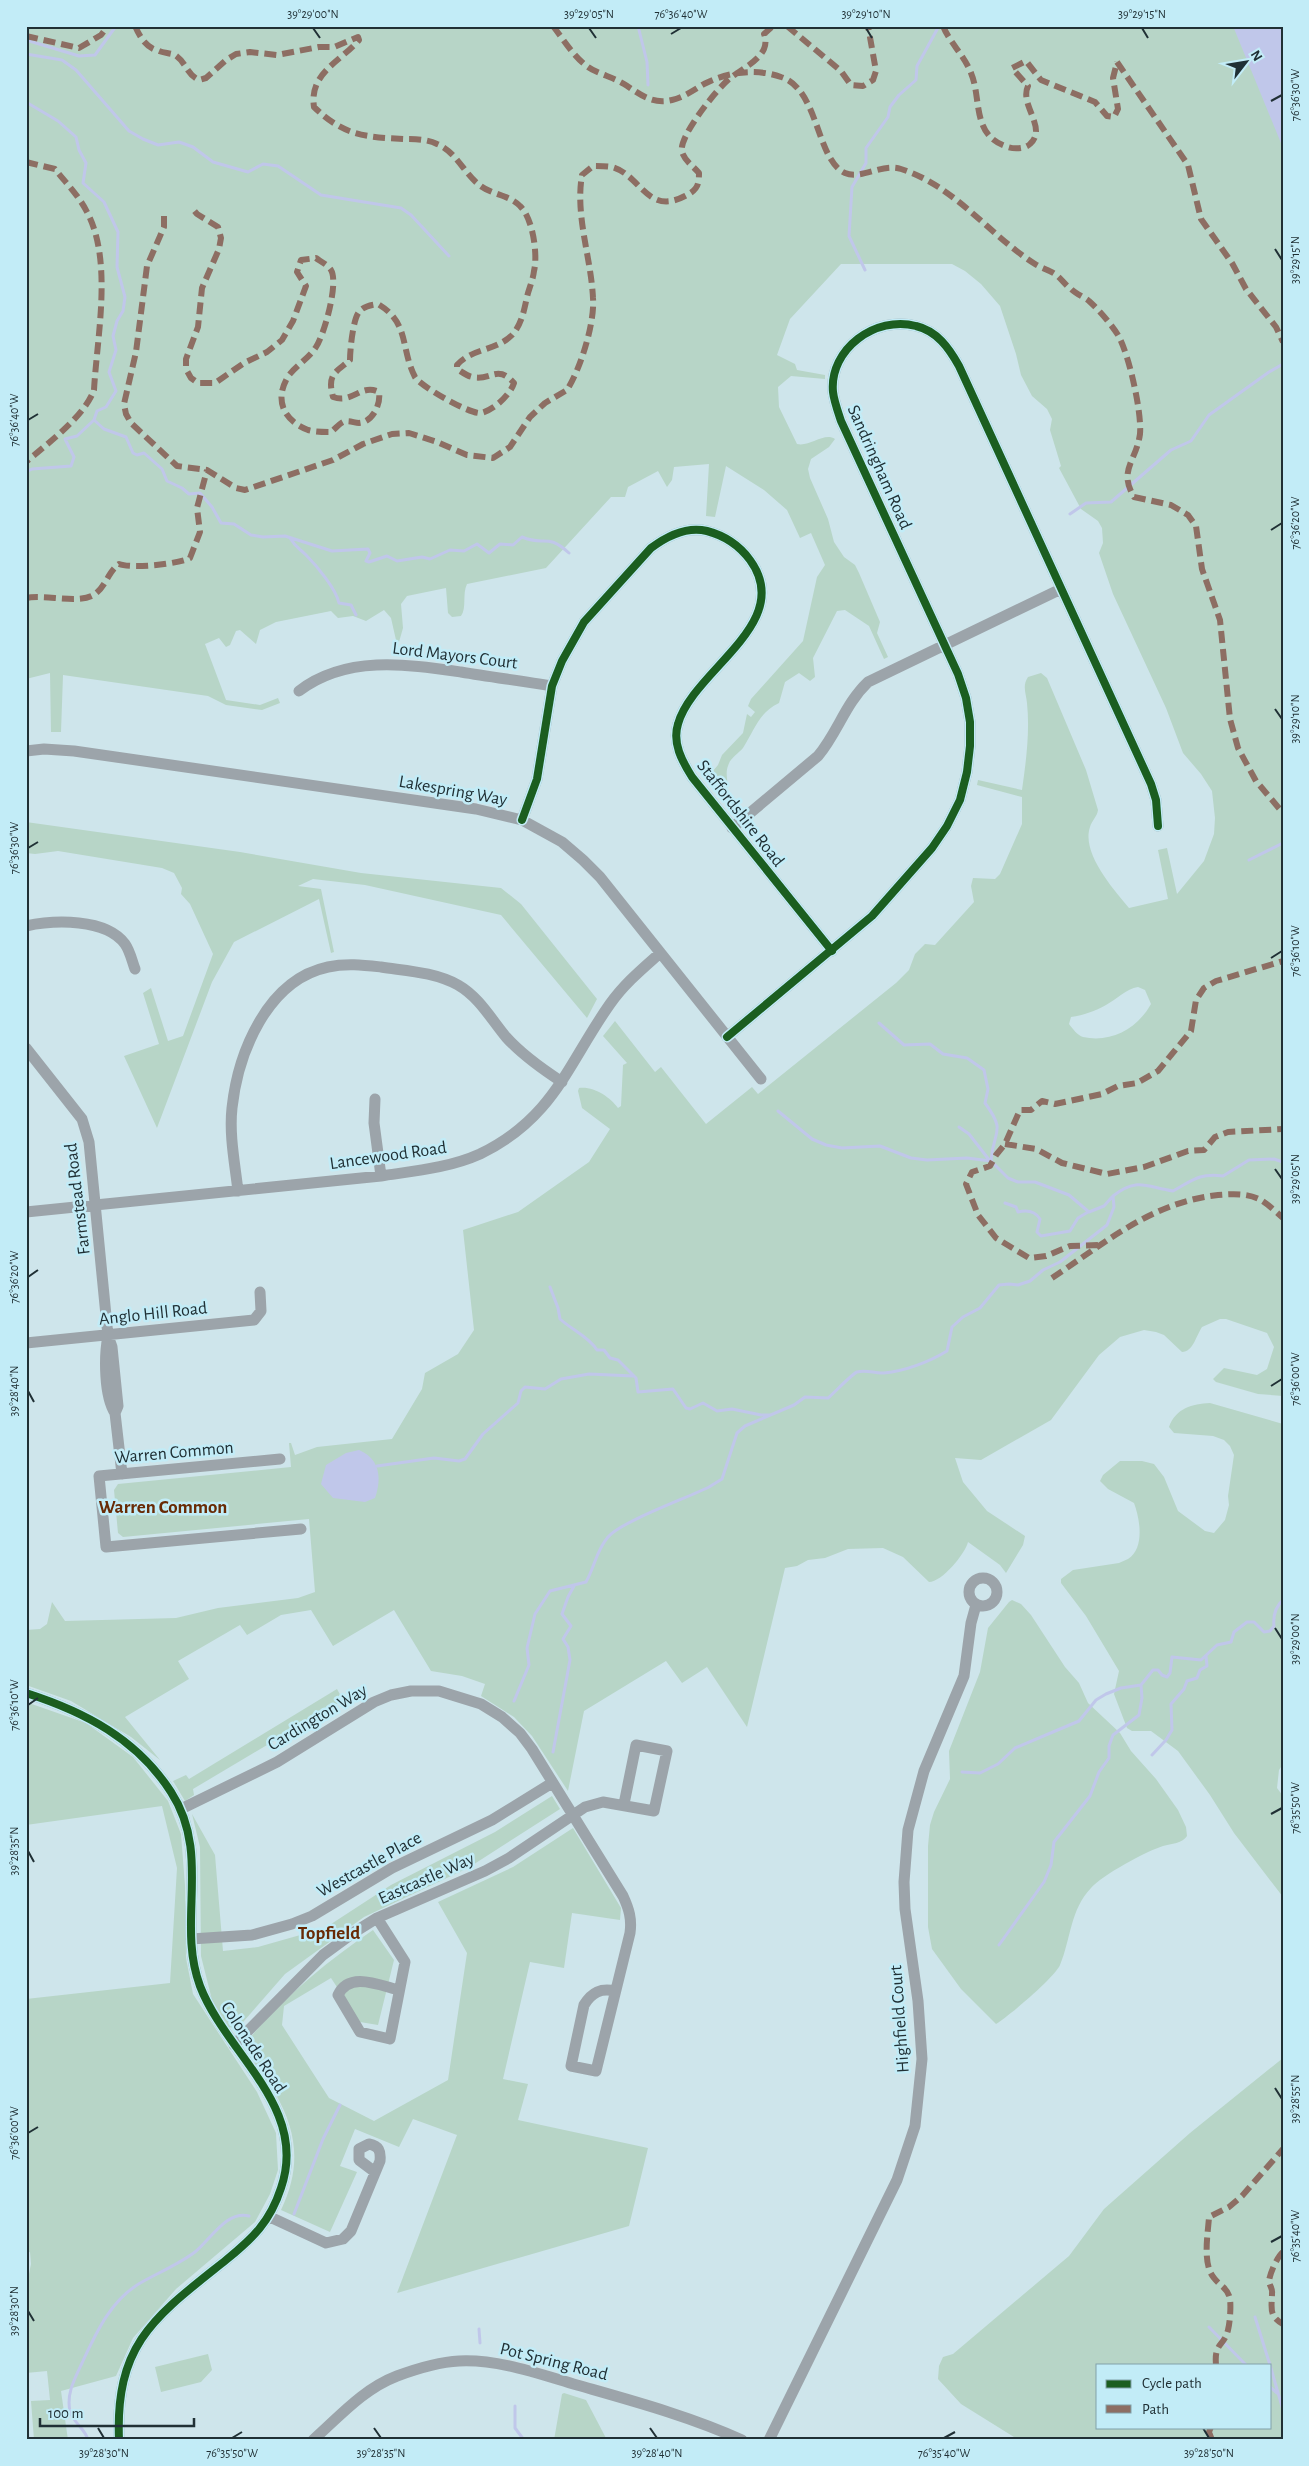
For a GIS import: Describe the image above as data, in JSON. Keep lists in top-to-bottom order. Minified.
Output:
{"streets":{"street":["Sandringham Road","Lord Mayors Court","Lakespring Way","Staffordshire Road","Lancewood Road","Farmstead Road","Anglo Hill Road","Warren Common","Cardington Way","Westcastle Place","Eastcastle Way","Highfield Court","Colonade Road","Pot Spring Road"]},"crossings":[["Sandringham Road","Lakespring Way"],["Sandringham Road","Staffordshire Road"],["Lord Mayors Court","Staffordshire Road"],["Lakespring Way","Staffordshire Road"],["Lakespring Way","Lancewood Road"],["Lancewood Road","Farmstead Road"],["Farmstead Road","Anglo Hill Road"],["Farmstead Road","Warren Common"],["Cardington Way","Westcastle Place"],["Cardington Way","Eastcastle Way"],["Cardington Way","Colonade Road"],["Westcastle Place","Colonade Road"],["Eastcastle Way","Colonade Road"]],"districts":["Warren Common","Topfield"],"legend":["Cycle path","Path"],"scale_bar":"100 m","north":"top right","coordinates":["39°29'00\"N","39°29'05\"N","76°36'40\"W","39°29'10\"N","39°29'15\"N","76°36'30\"W","76°36'20\"W","76°36'10\"W","76°36'00\"W","39°28'40\"N","76°35'50\"W","39°28'35\"N","39°28'55\"N","76°35'40\"W","39°28'30\"N","39°28'50\"N"]}
